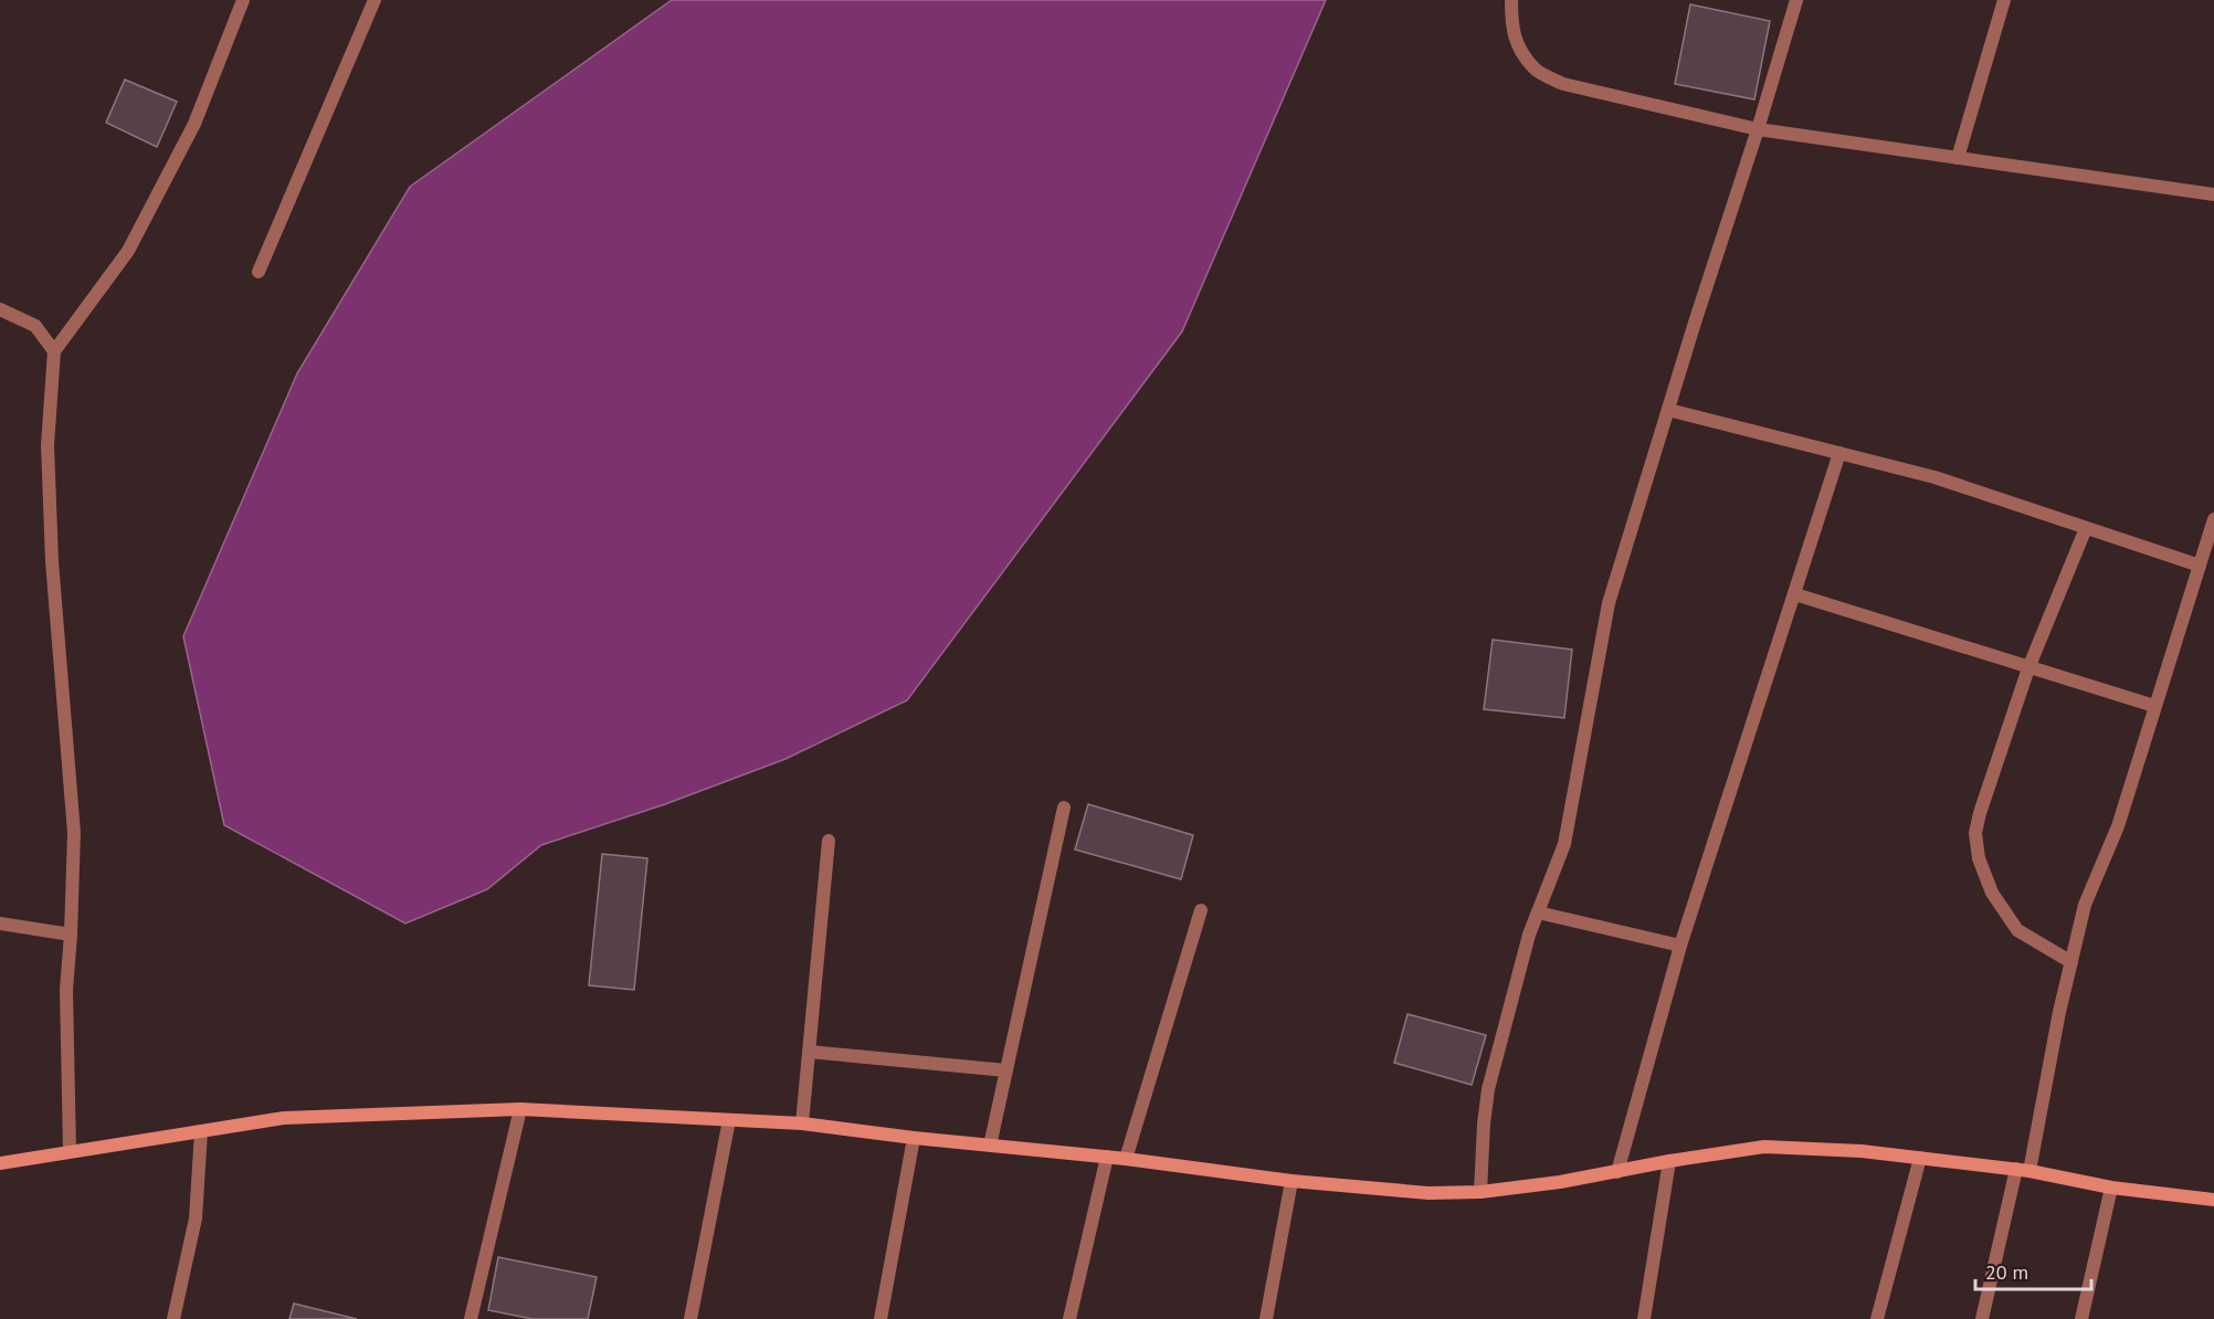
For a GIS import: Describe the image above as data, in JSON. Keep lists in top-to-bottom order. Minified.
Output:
{"scale_bar":"20 m"}
